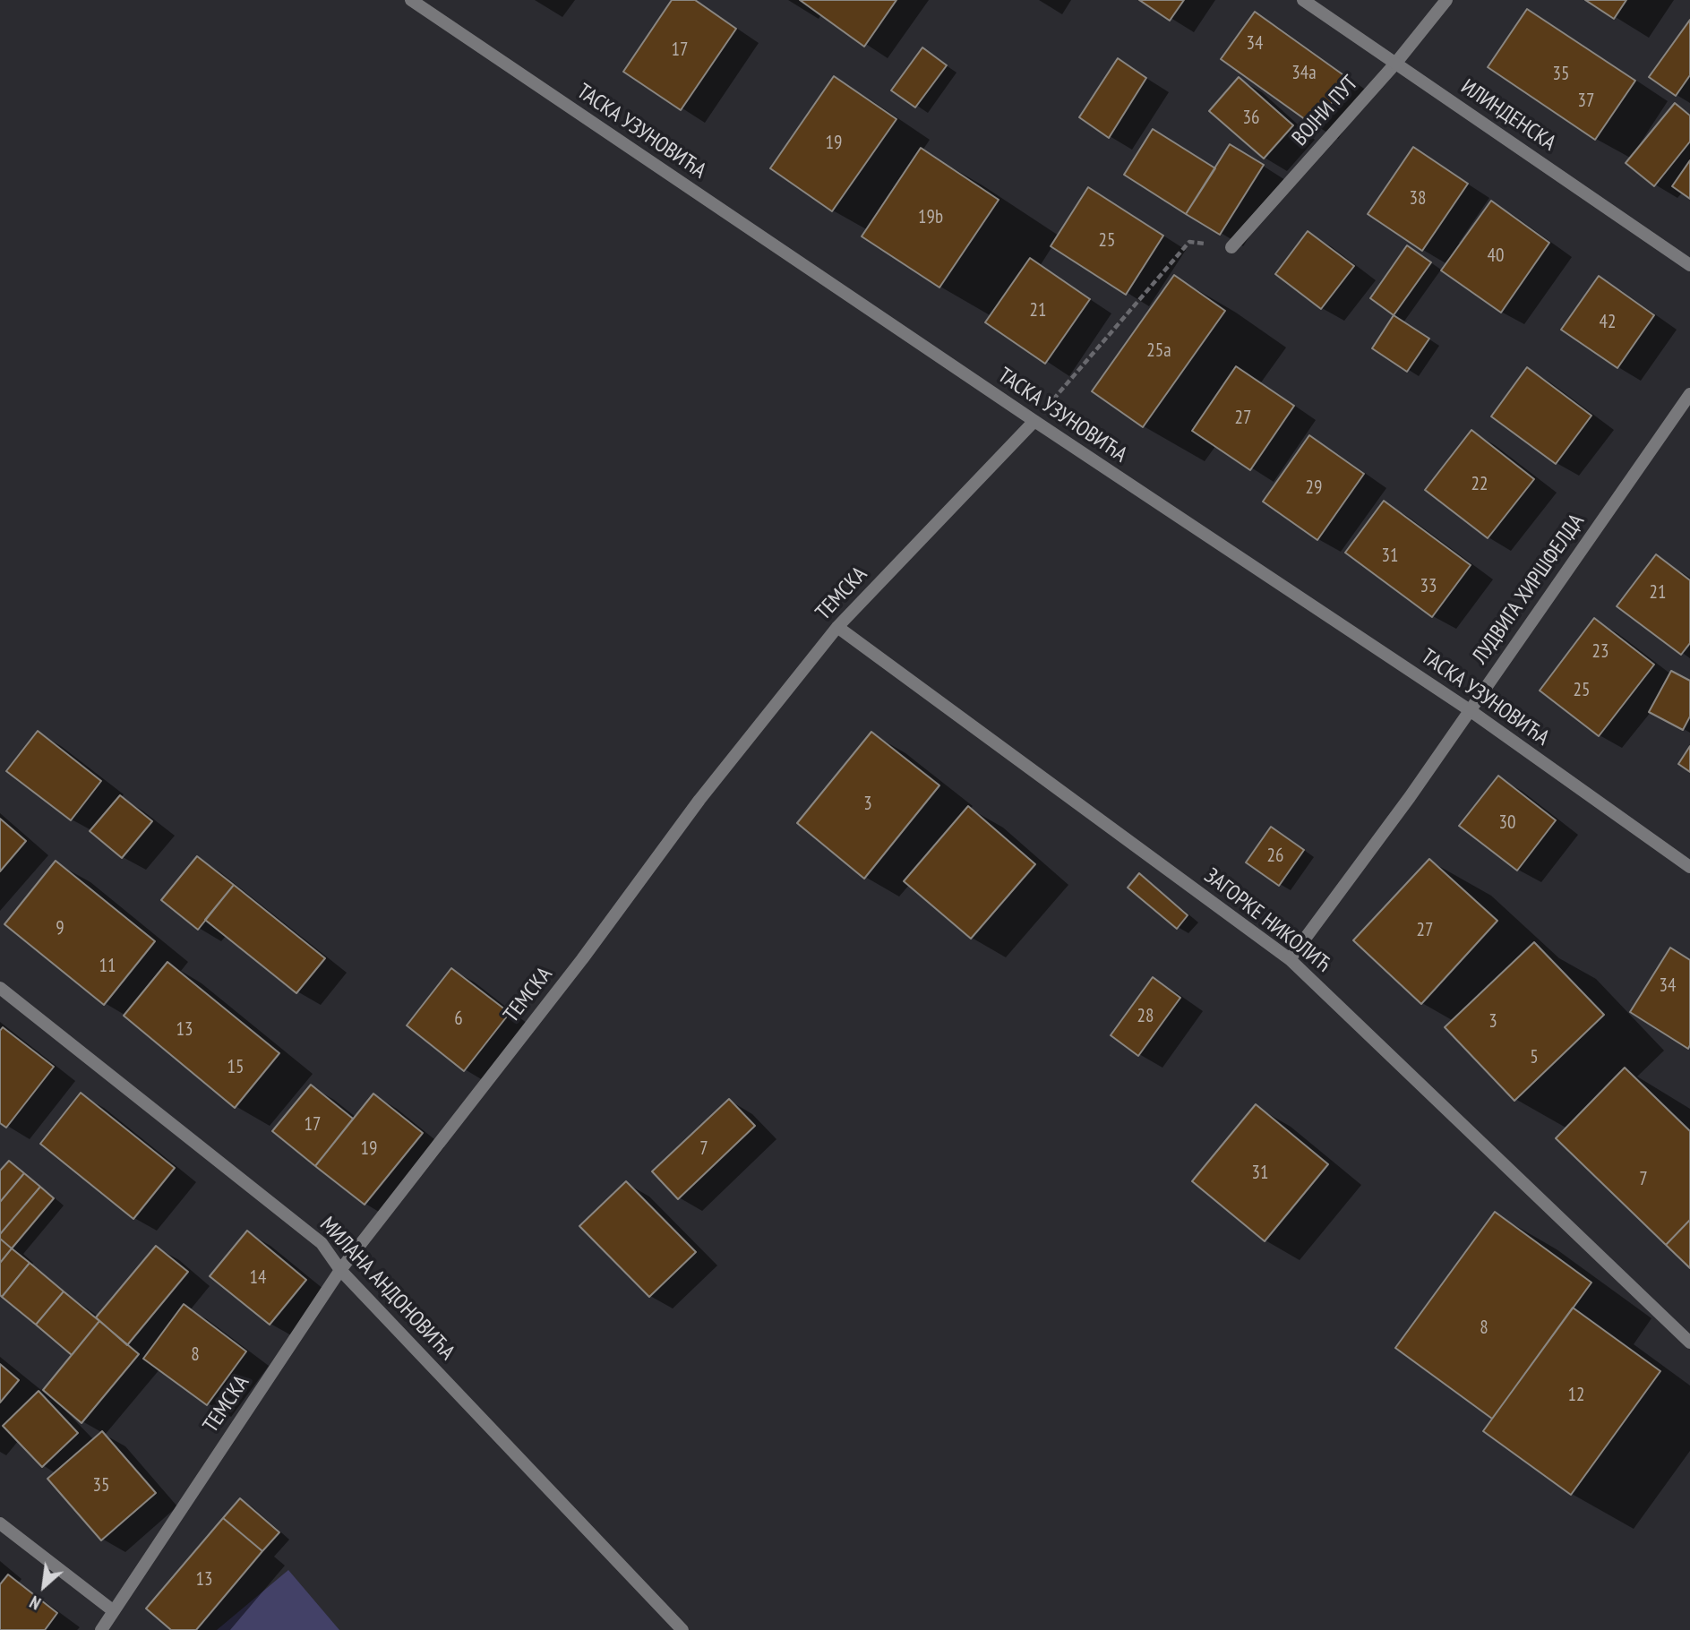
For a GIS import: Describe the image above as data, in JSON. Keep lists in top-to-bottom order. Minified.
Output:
{"streets":{"street":["ВОЈНИ ПУТ","ИЛИНДЕНСКА","ТАСКА УЗУНОВИЋА","ЛУДВИГА ХИРШФЕЛДА","ТЕМСКА","ЗАГОРКЕ НИКОЛИЋ","МИЛАНА АНДОНОВИЋА"]},"crossings":[["ВОЈНИ ПУТ","ИЛИНДЕНСКА"],["ТАСКА УЗУНОВИЋА","ЛУДВИГА ХИРШФЕЛДА"],["ТАСКА УЗУНОВИЋА","ТЕМСКА"],["ЛУДВИГА ХИРШФЕЛДА","ЗАГОРКЕ НИКОЛИЋ"],["ТЕМСКА","ЗАГОРКЕ НИКОЛИЋ"],["ТЕМСКА","МИЛАНА АНДОНОВИЋА"]],"house_numbers":["34","17","34a","35","37","36","19","38","19b","25","40","21","42","25a","27","22","29","31","33","21","23","25","3","30","26","9","27","11","34","28","6","3","13","5","15","17","19","7","31","7","14","8","8","12","35","13"],"north":"bottom left"}
